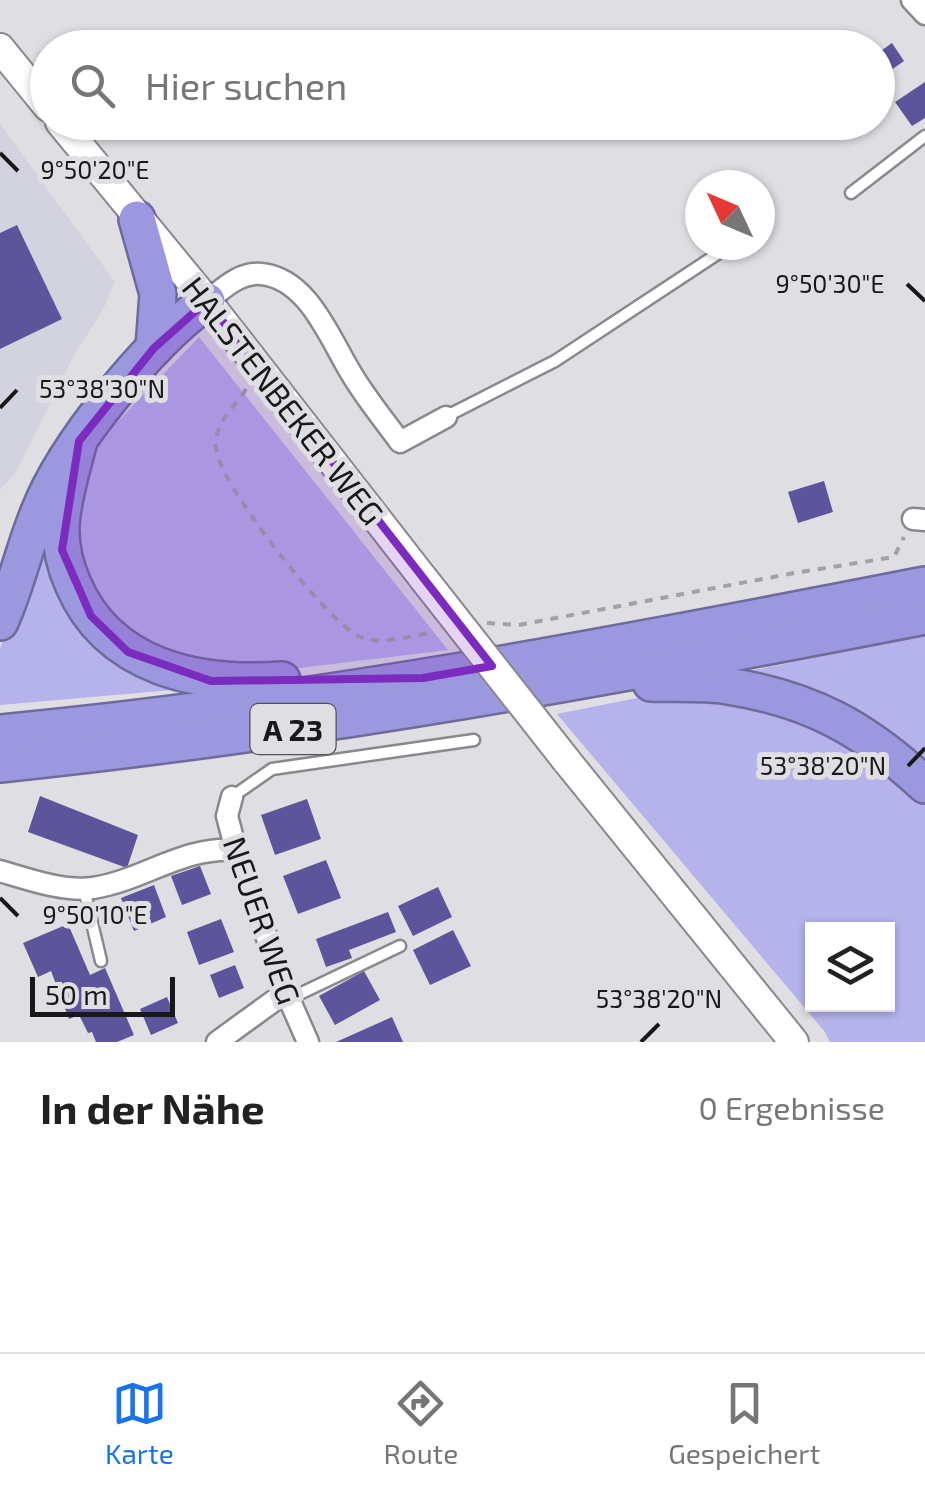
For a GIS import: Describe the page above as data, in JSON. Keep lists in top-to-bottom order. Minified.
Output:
{"streets":{"highway":["A 23"],"main road":["HALSTENBEKER WEG"],"street":["NEUER WEG"]},"scale_bar":"50 m","north":"top left","page":{"search":"Hier suchen","scale":"50 m","heading":["In der Nähe","0 Ergebnisse"],"nav":["Karte","Route","Gespeichert"]},"coordinates":["9°50'20\"E","9°50'30\"E","53°38'30\"N","53°38'20\"N","9°50'10\"E"]}
